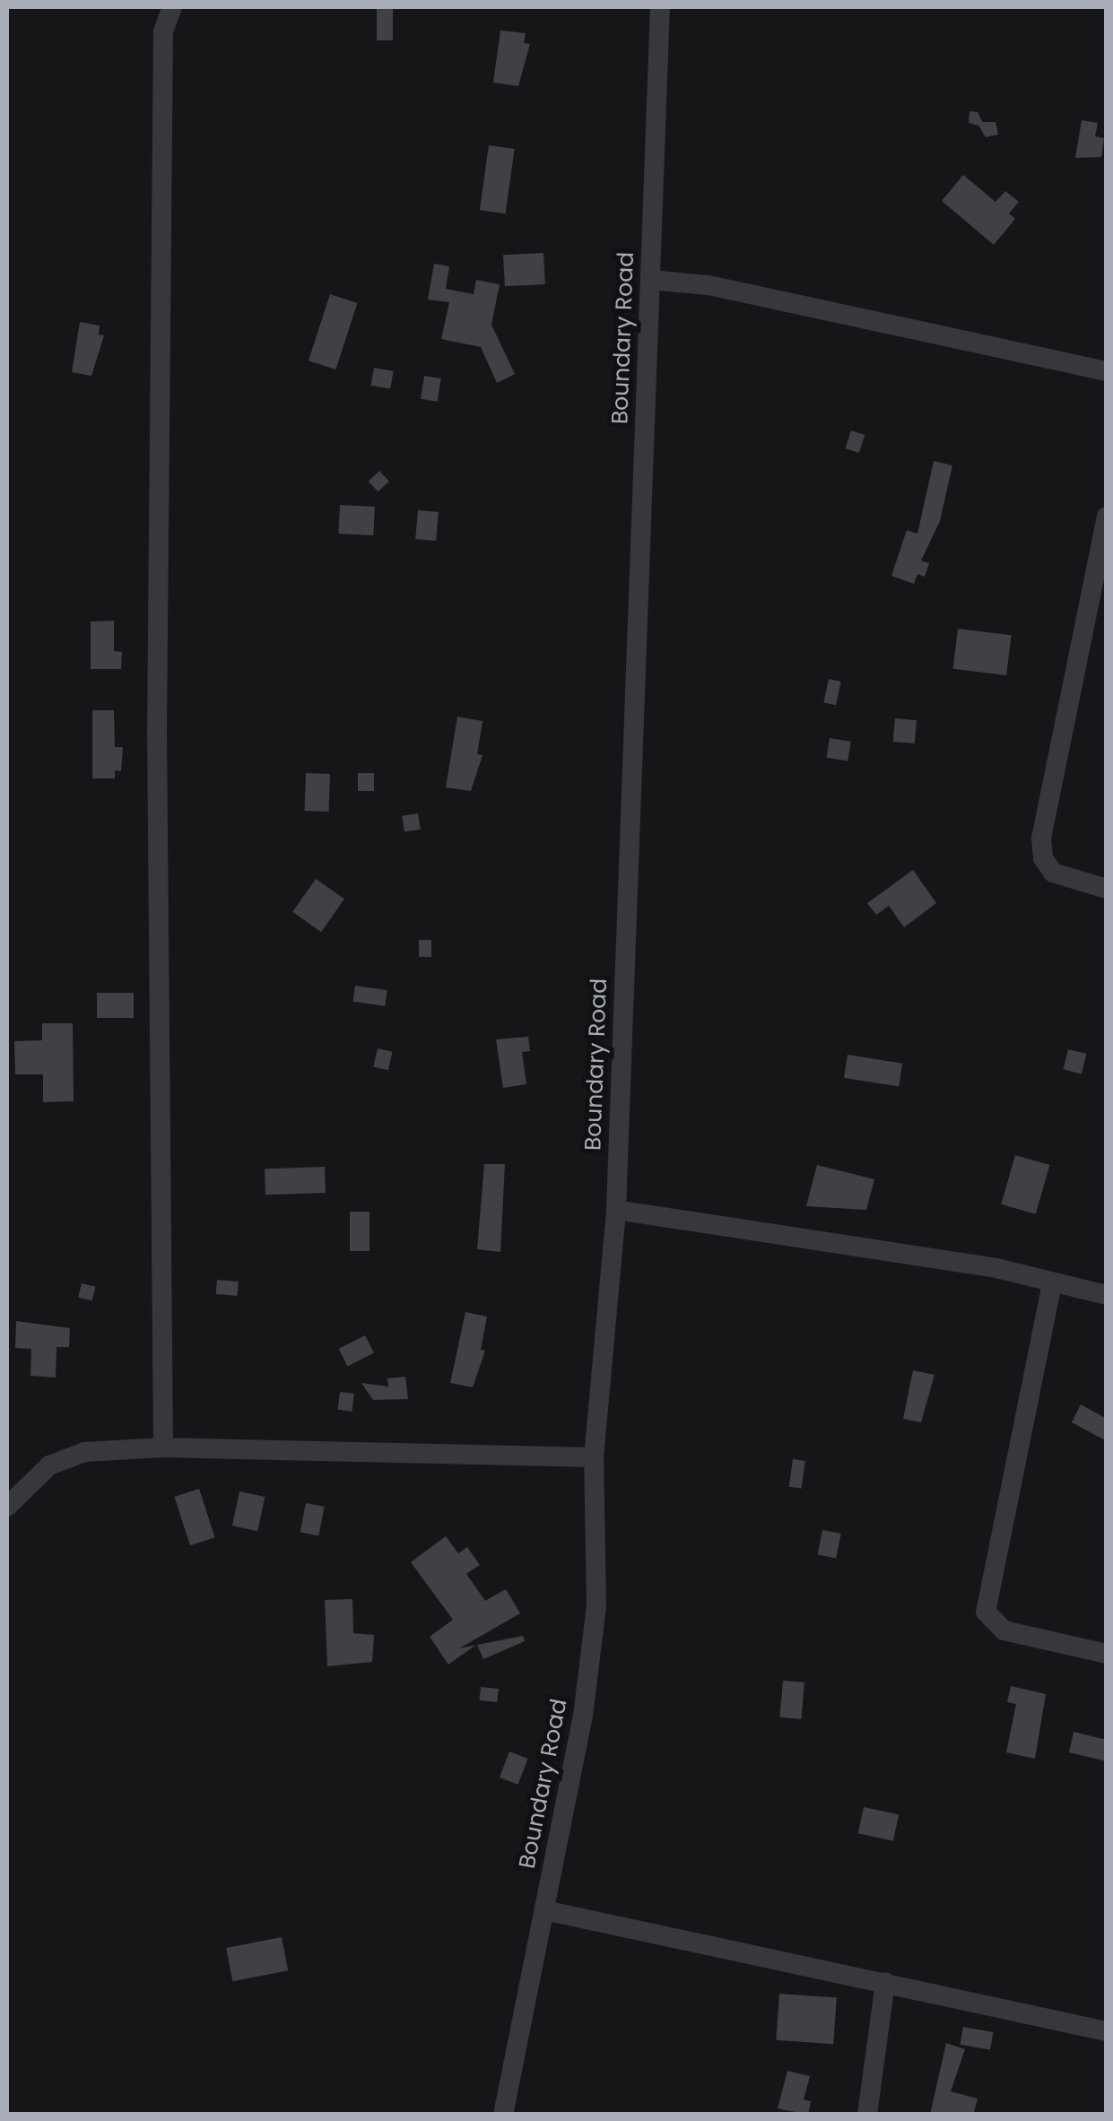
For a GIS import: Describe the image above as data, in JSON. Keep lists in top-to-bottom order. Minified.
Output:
{"streets":{"street":["Boundary Road"]}}
